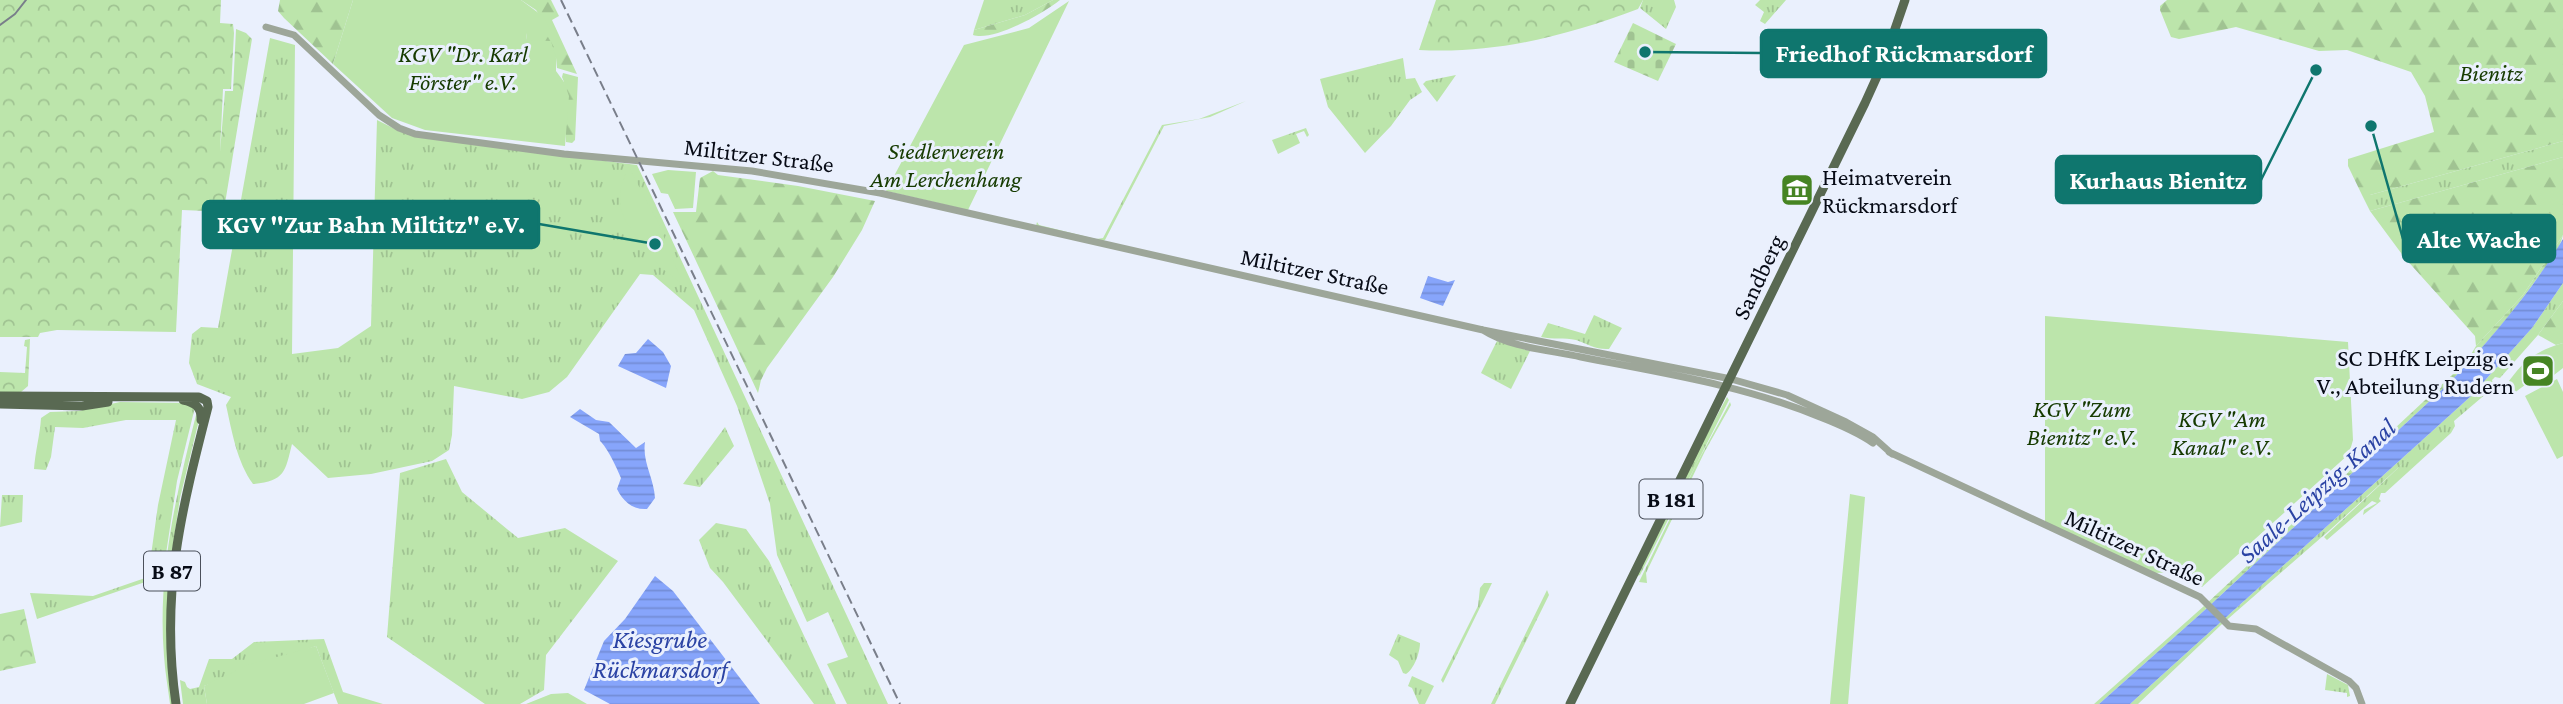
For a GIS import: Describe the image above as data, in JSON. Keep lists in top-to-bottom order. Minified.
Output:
{"streets":{"main road":["Sandberg","B 181","B 87"],"street":["Miltitzer Straße"]},"crossings":[["Miltitzer Straße","Sandberg"],["Miltitzer Straße","B 181"],["Sandberg","B 181"]],"water":["Saale-Leipzig-Kanal","Kiesgrube Rückmarsdorf"],"parks":["KGV \"Dr. Karl Förster\" e.V.","Bienitz","Siedlerverein Am Lerchenhang","KGV \"Zum Bienitz\" e.V.","KGV \"Am Kanal\" e.V."],"places":{"other":["Friedhof Rückmarsdorf","Kurhaus Bienitz","Alte Wache","KGV \"Zur Bahn Miltitz\" e.V."],"museum":["Heimatverein Rückmarsdorf"],"sports":["SC DHfK Leipzig e. V., Abteilung Rudern"]}}
